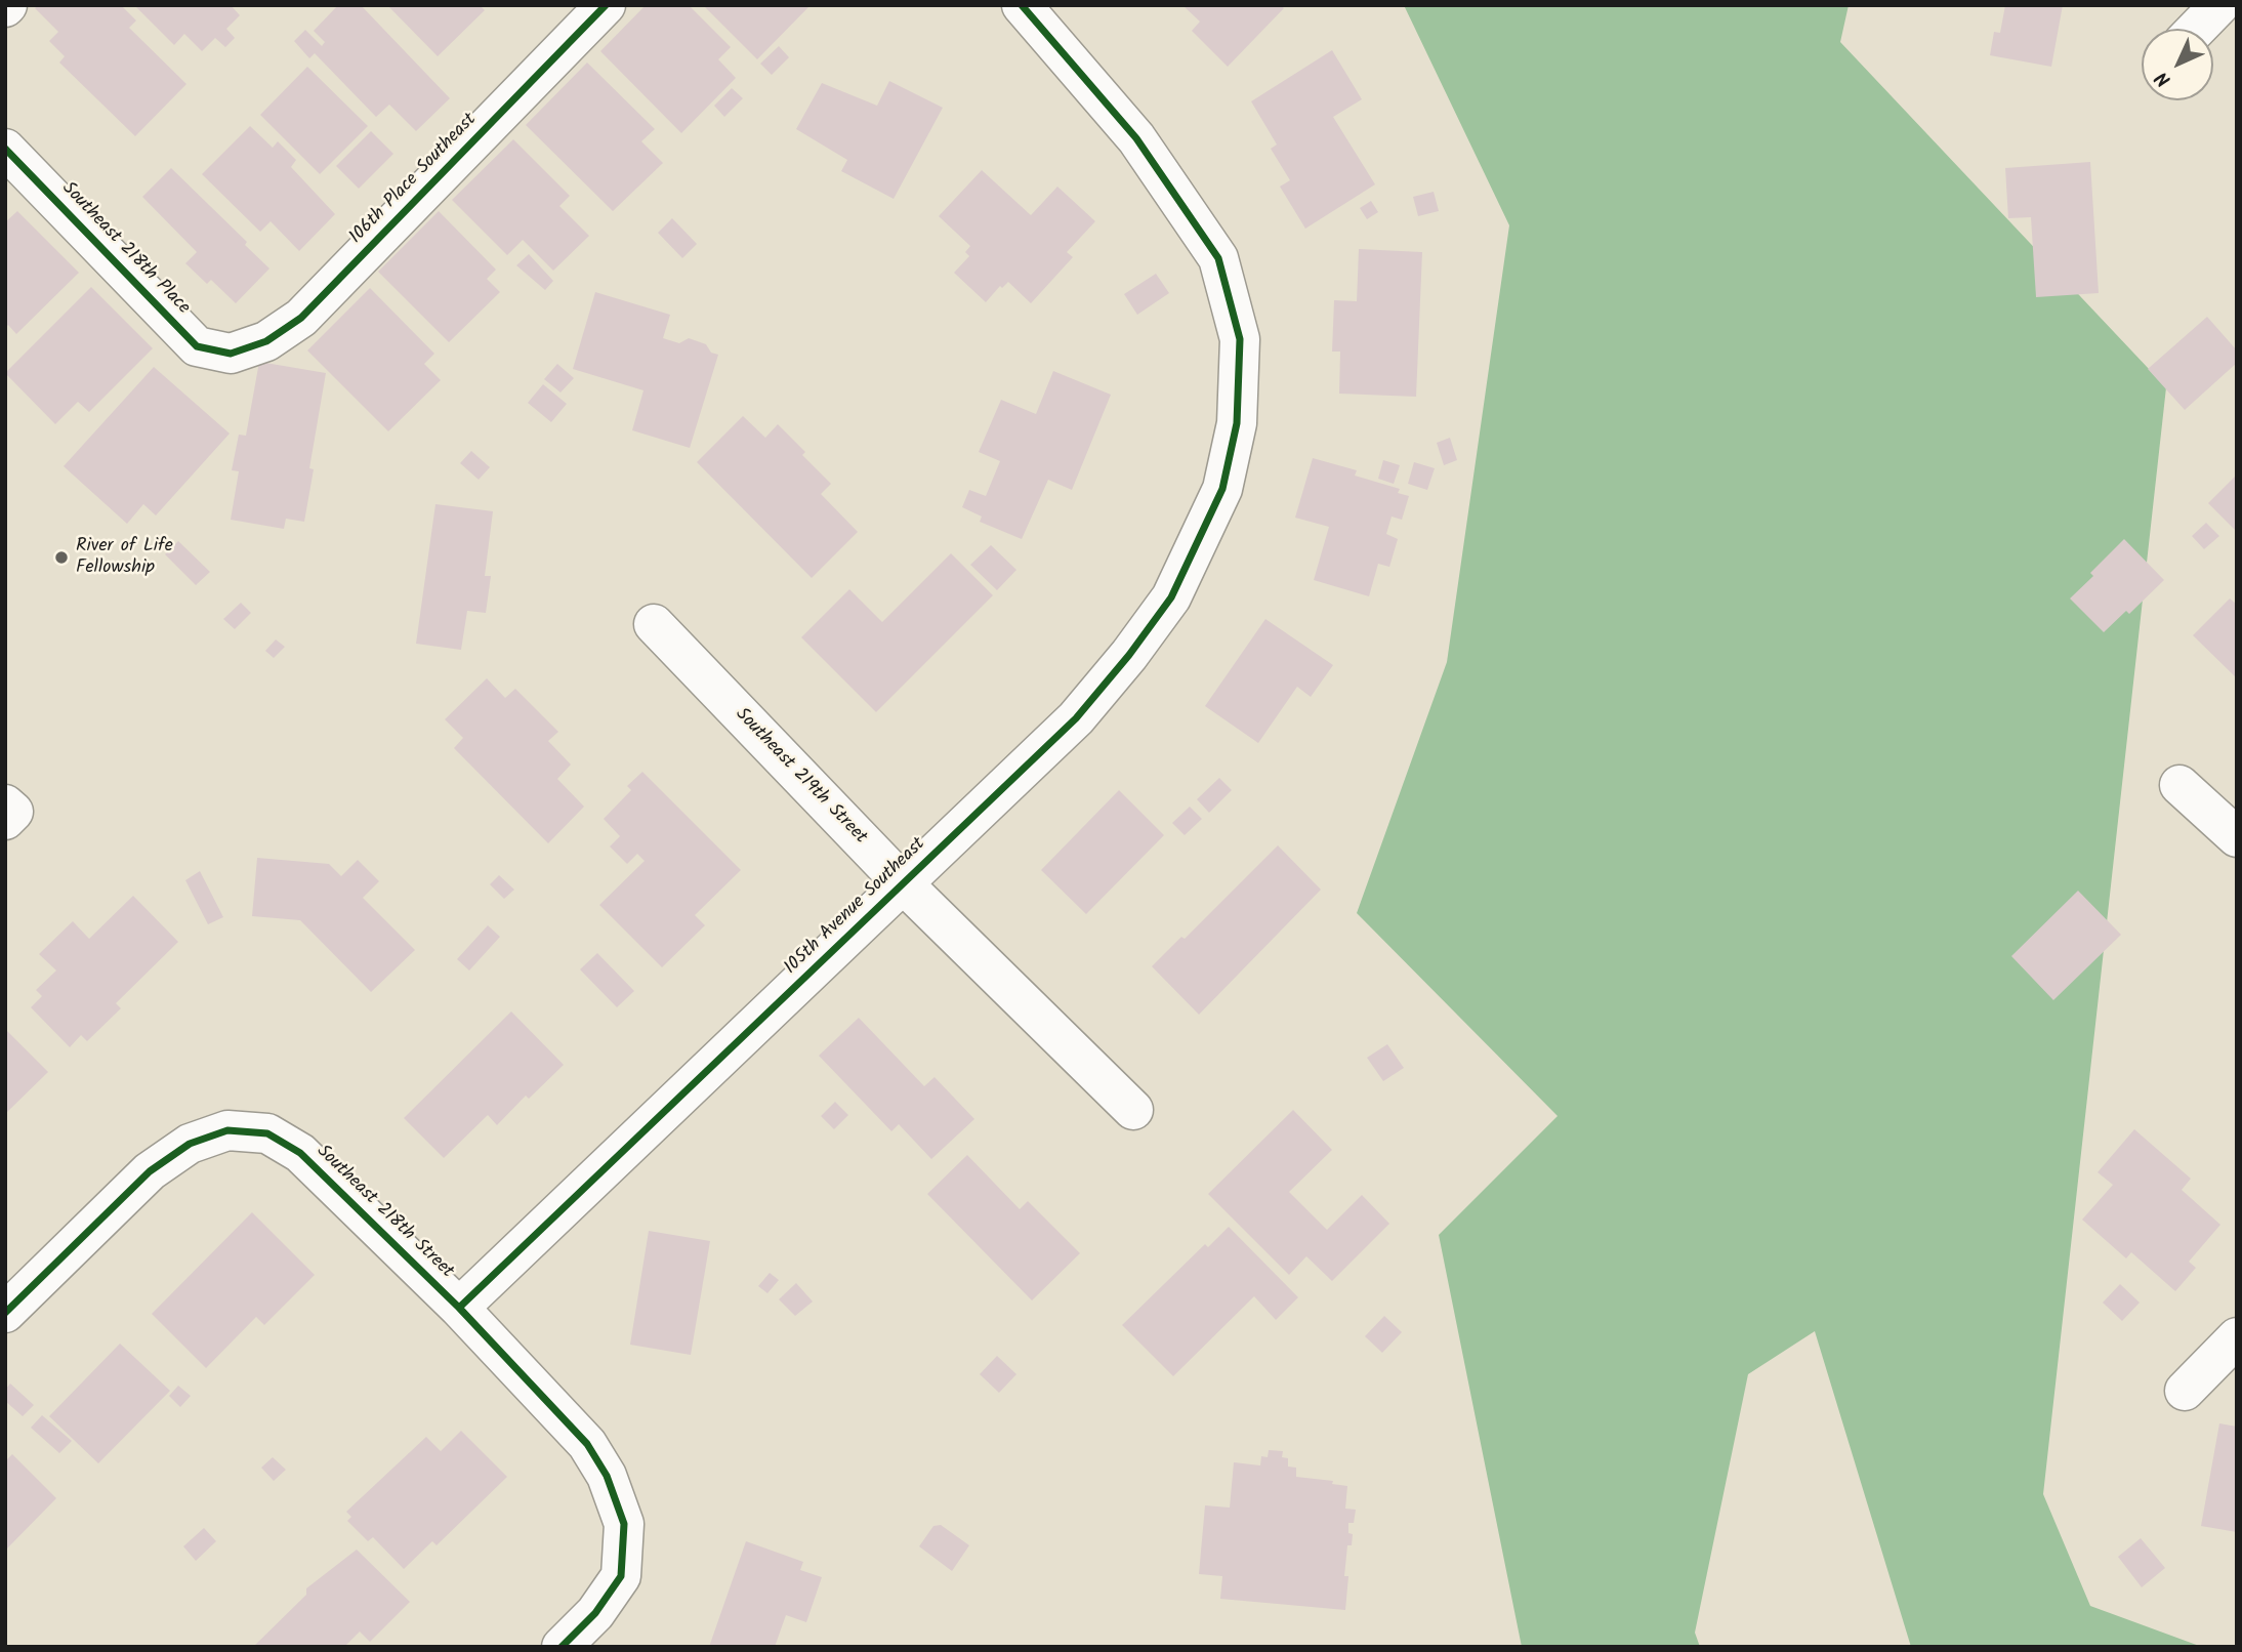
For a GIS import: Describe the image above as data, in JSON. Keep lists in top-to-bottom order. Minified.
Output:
{"streets":{"street":["106th Place Southeast","Southeast 218th Place","Southeast 219th Street","105th Avenue Southeast","Southeast 218th Street"]},"crossings":[["106th Place Southeast","Southeast 218th Place"],["Southeast 219th Street","105th Avenue Southeast"],["105th Avenue Southeast","Southeast 218th Street"]],"places":["River of Life Fellowship"],"north":"bottom left"}
